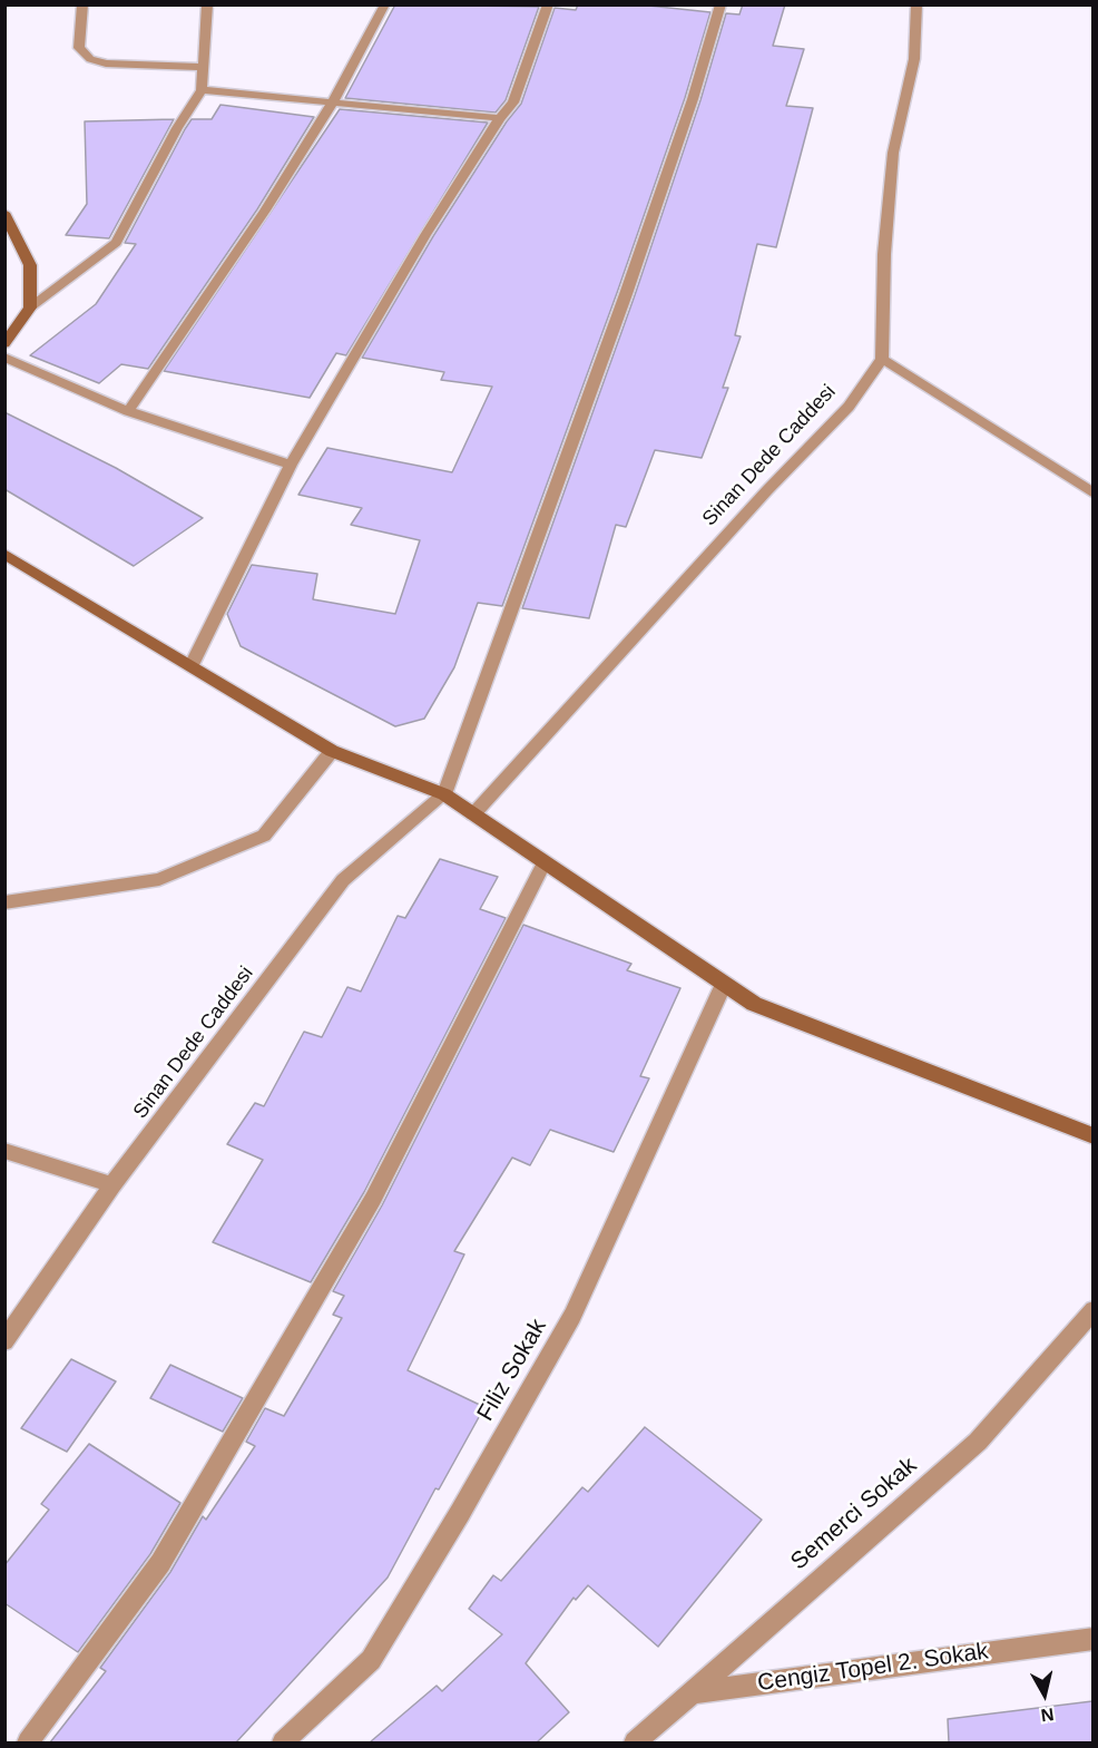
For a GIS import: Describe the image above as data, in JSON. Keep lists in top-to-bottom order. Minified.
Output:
{"streets":{"street":["Sinan Dede Caddesi","Filiz Sokak","Semerci Sokak","Cengiz Topel 2. Sokak"]},"crossings":[["Semerci Sokak","Cengiz Topel 2. Sokak"]],"north":"bottom"}
